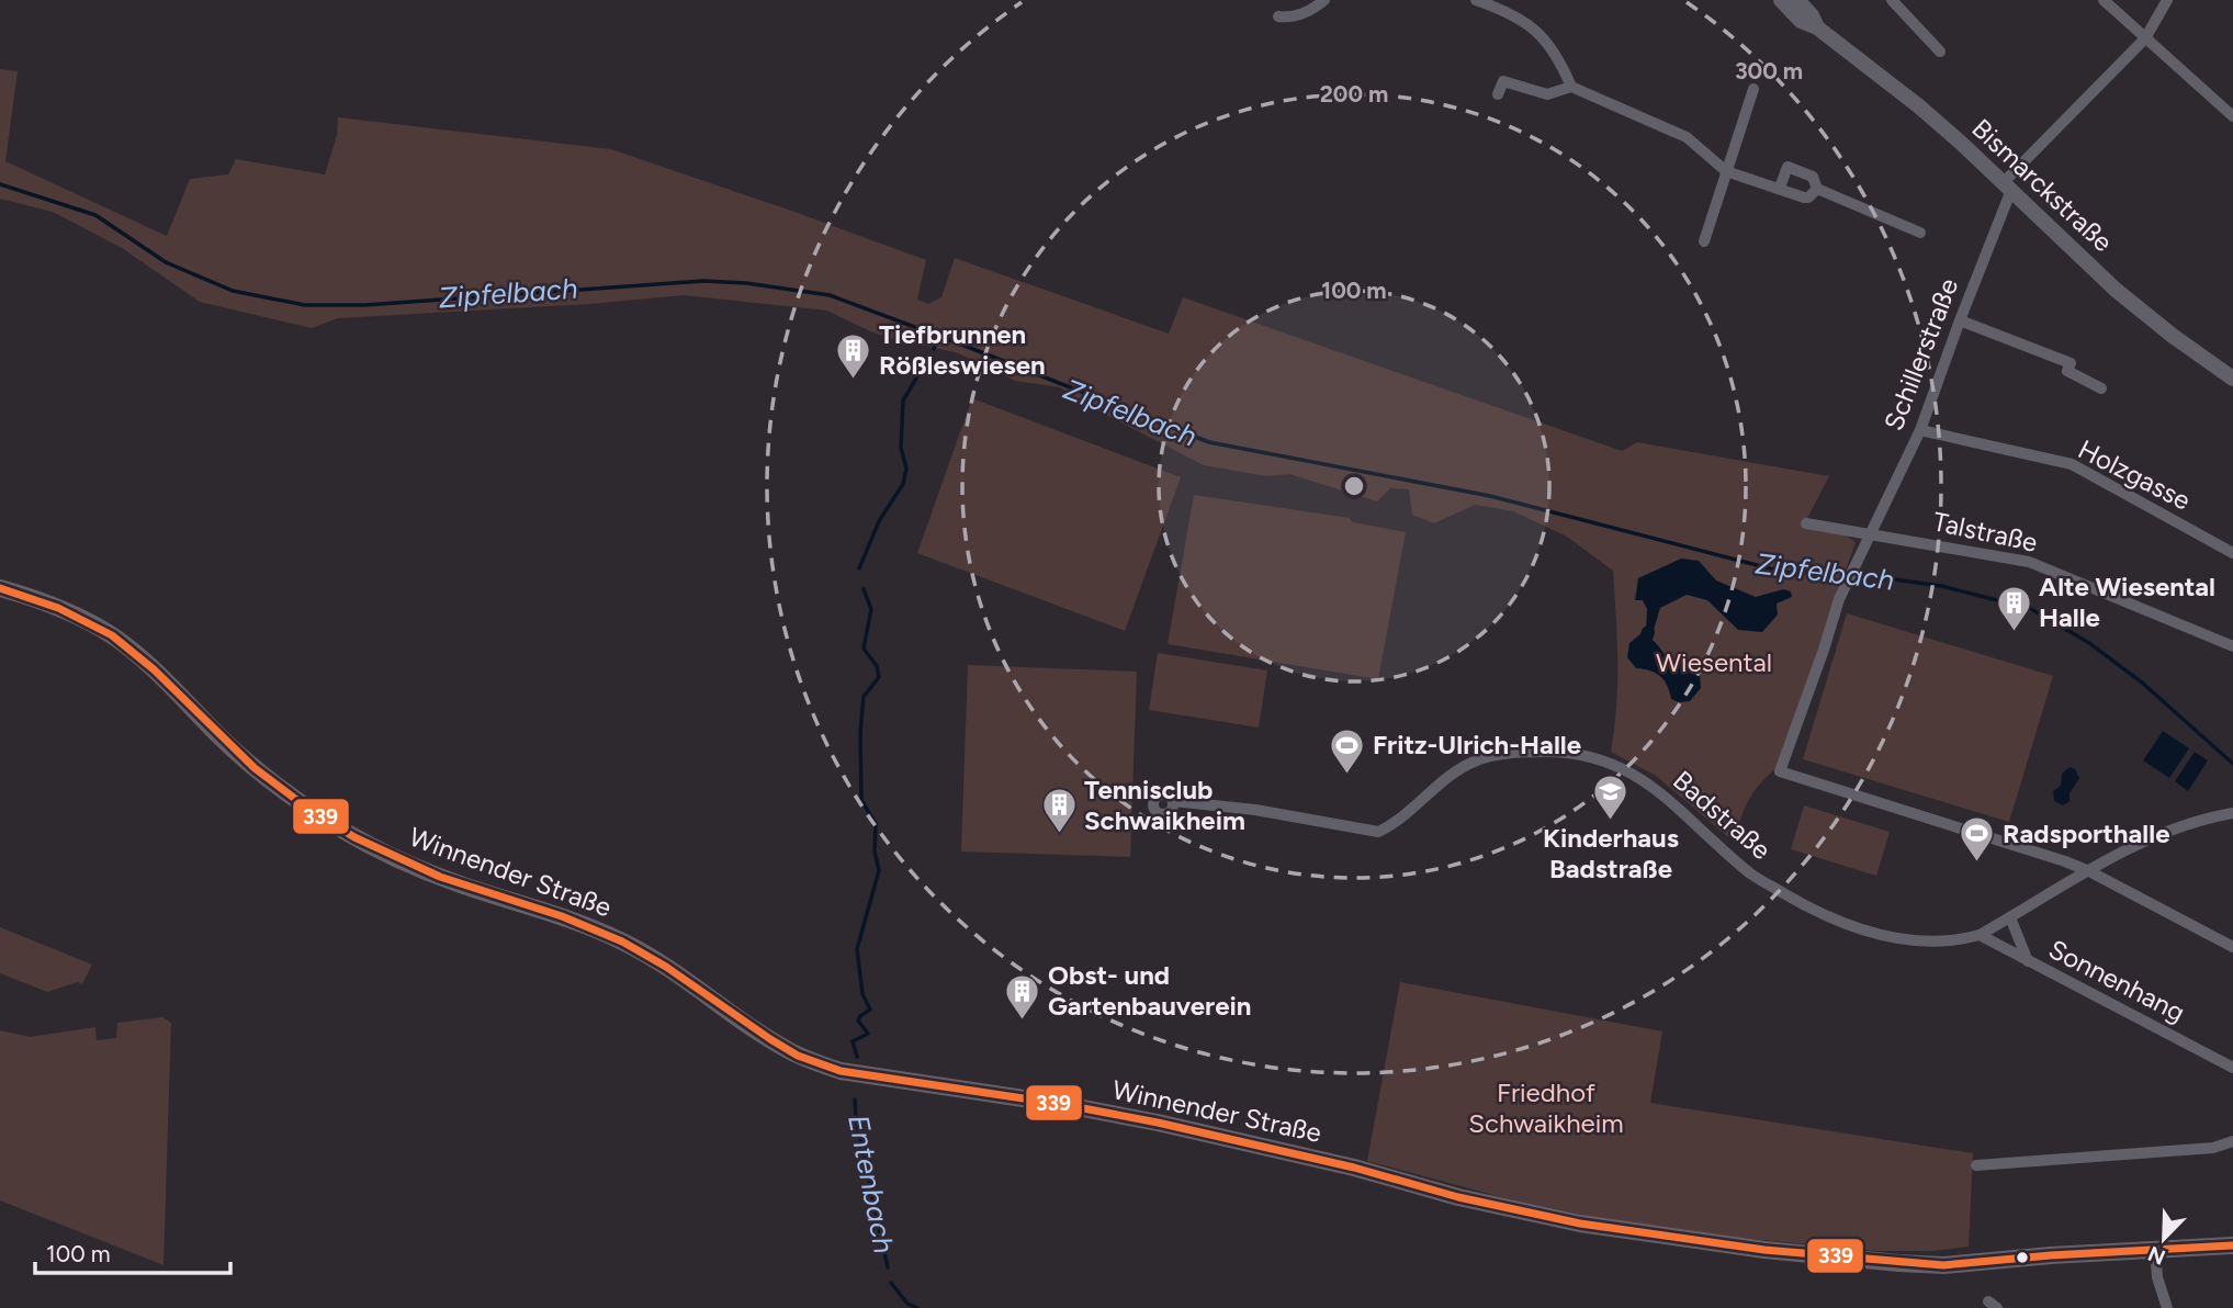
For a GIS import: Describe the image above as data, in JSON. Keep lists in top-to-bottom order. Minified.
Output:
{"streets":{"main road":["Winnender Straße"],"street":["Bismarckstraße","Schillerstraße","Holzgasse","Talstraße","Badstraße","Sonnenhang"]},"crossings":[["Bismarckstraße","Schillerstraße"],["Schillerstraße","Holzgasse"],["Schillerstraße","Talstraße"],["Schillerstraße","Badstraße"],["Badstraße","Sonnenhang"]],"water":["Zipfelbach","Entenbach"],"parks":["Wiesental","Friedhof Schwaikheim"],"places":{"building":["Tiefbrunnen Rößleswiesen","Alte Wiesental Halle","Tennisclub Schwaikheim","Obst- und Gartenbauverein"],"sports":["Fritz-Ulrich-Halle","Radsporthalle"],"school or university":["Kinderhaus Badstraße"]},"lines":["transit line 339"],"scale_bar":"100 m","north":"bottom left","rings":["300 m","200 m","100 m"]}
